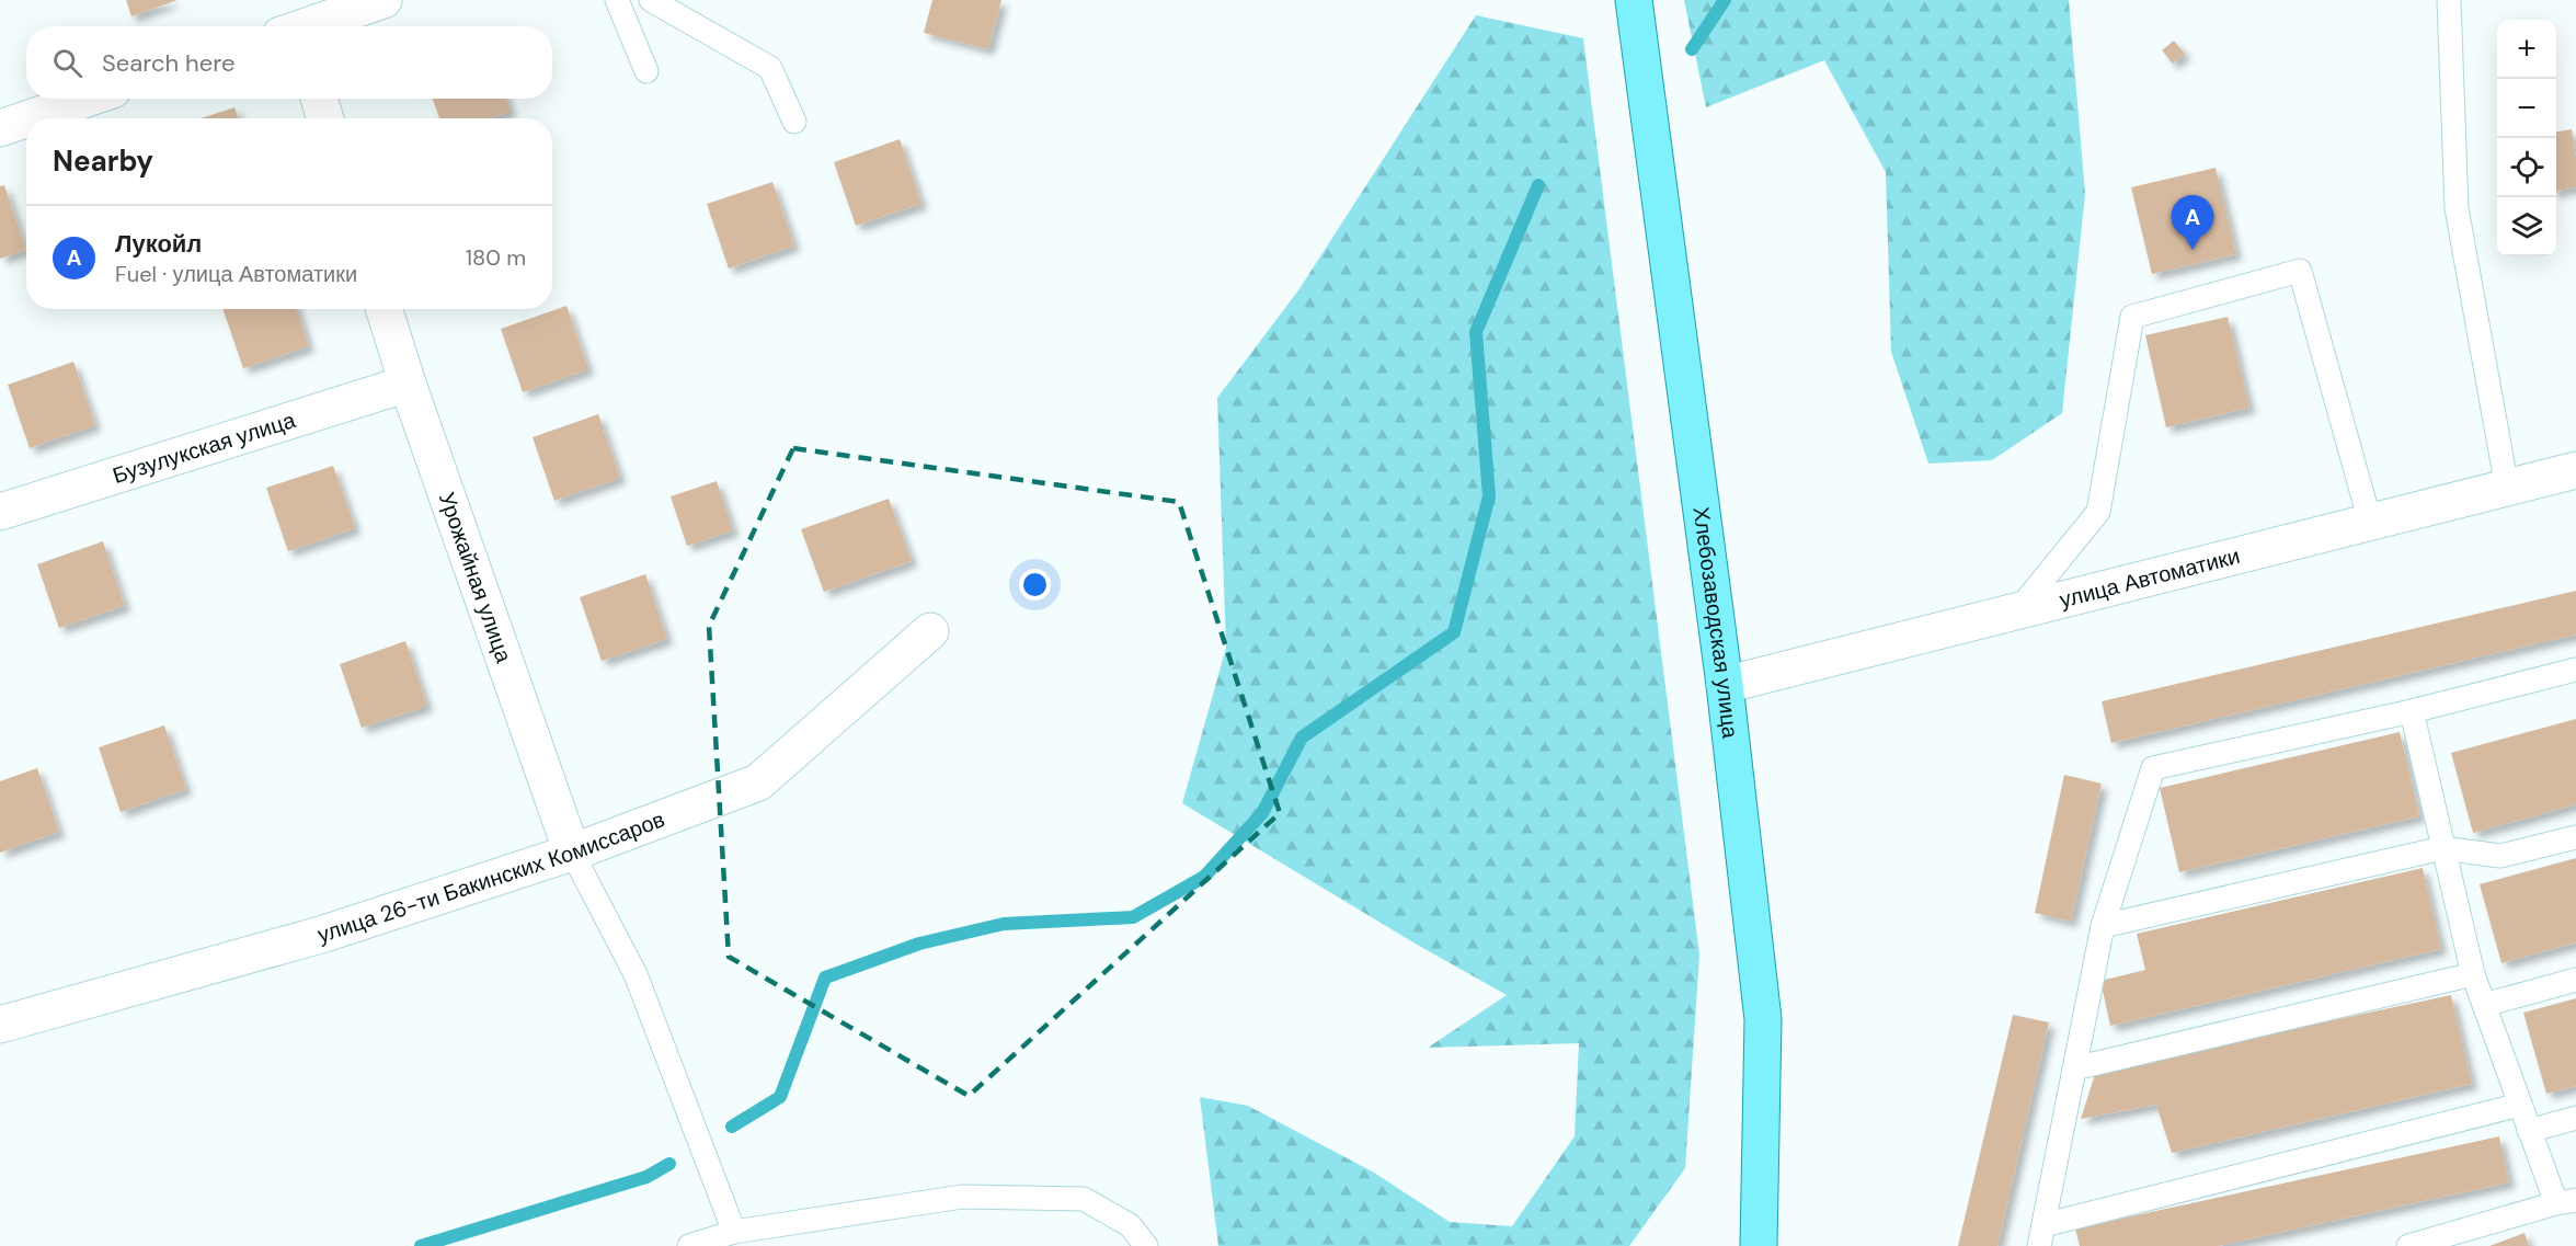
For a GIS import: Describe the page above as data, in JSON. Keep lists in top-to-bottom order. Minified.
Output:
{"streets":{"main road":["Хлебозаводская улица"],"street":["Бузулукская улица","Урожайная улица","улица Автоматики","улица 26-ти Бакинских Комиссаров"]},"crossings":[["Бузулукская улица","Урожайная улица"],["Урожайная улица","улица 26-ти Бакинских Комиссаров"],["улица Автоматики","Хлебозаводская улица"]],"page":{"map_buttons":["+","−"],"search":"Search here","heading":"Nearby","pins":"A","list":[{"mark":"A","name":"Лукойл","note":"Fuel · улица Автоматики","value":"180 m"}]}}
